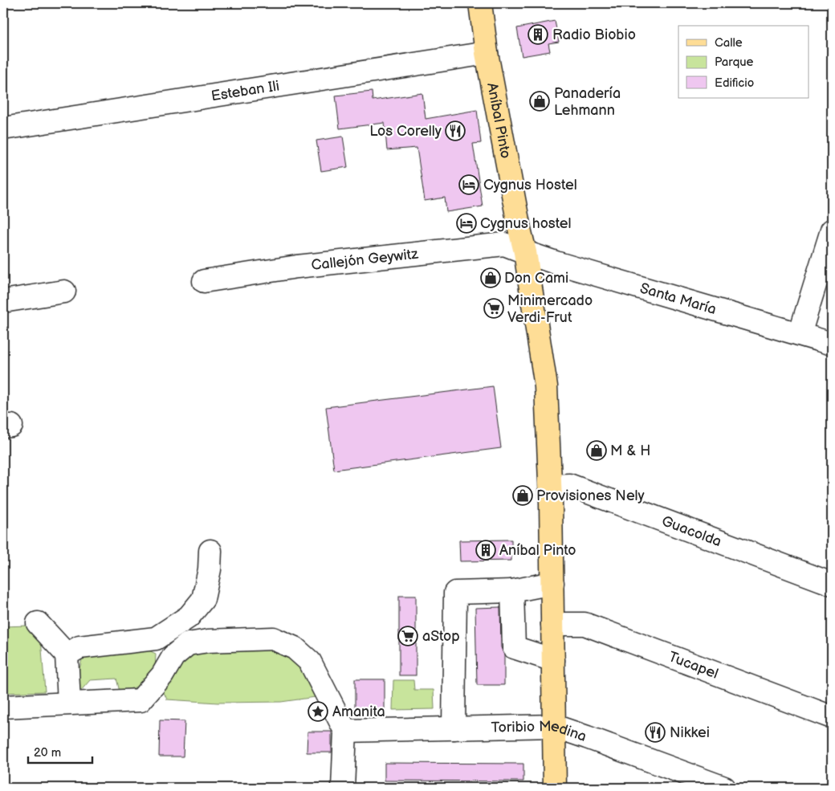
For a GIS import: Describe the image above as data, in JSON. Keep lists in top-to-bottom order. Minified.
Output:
{"streets":{"main road":["Aníbal Pinto"],"street":["Esteban Ili","Callejón Geywitz","Santa María","Guacolda","Tucapel","Toribio Medina"]},"crossings":[["Esteban Ili","Aníbal Pinto"],["Aníbal Pinto","Callejón Geywitz"],["Aníbal Pinto","Santa María"],["Aníbal Pinto","Guacolda"],["Aníbal Pinto","Tucapel"],["Aníbal Pinto","Toribio Medina"],["Callejón Geywitz","Santa María"]],"places":{"building":["Radio Biobio","Aníbal Pinto"],"shop":["Panadería Lehmann","Don Cami","M & H","Provisiones Nely"],"restaurant":["Los Corelly","Nikkei"],"hotel":["Cygnus Hostel","Cygnus hostel"],"supermarket":["Minimercado Verdi-Frut","aStop"],"place":["Amanita"]},"legend":["Calle","Parque","Edificio"],"scale_bar":"20 m"}
